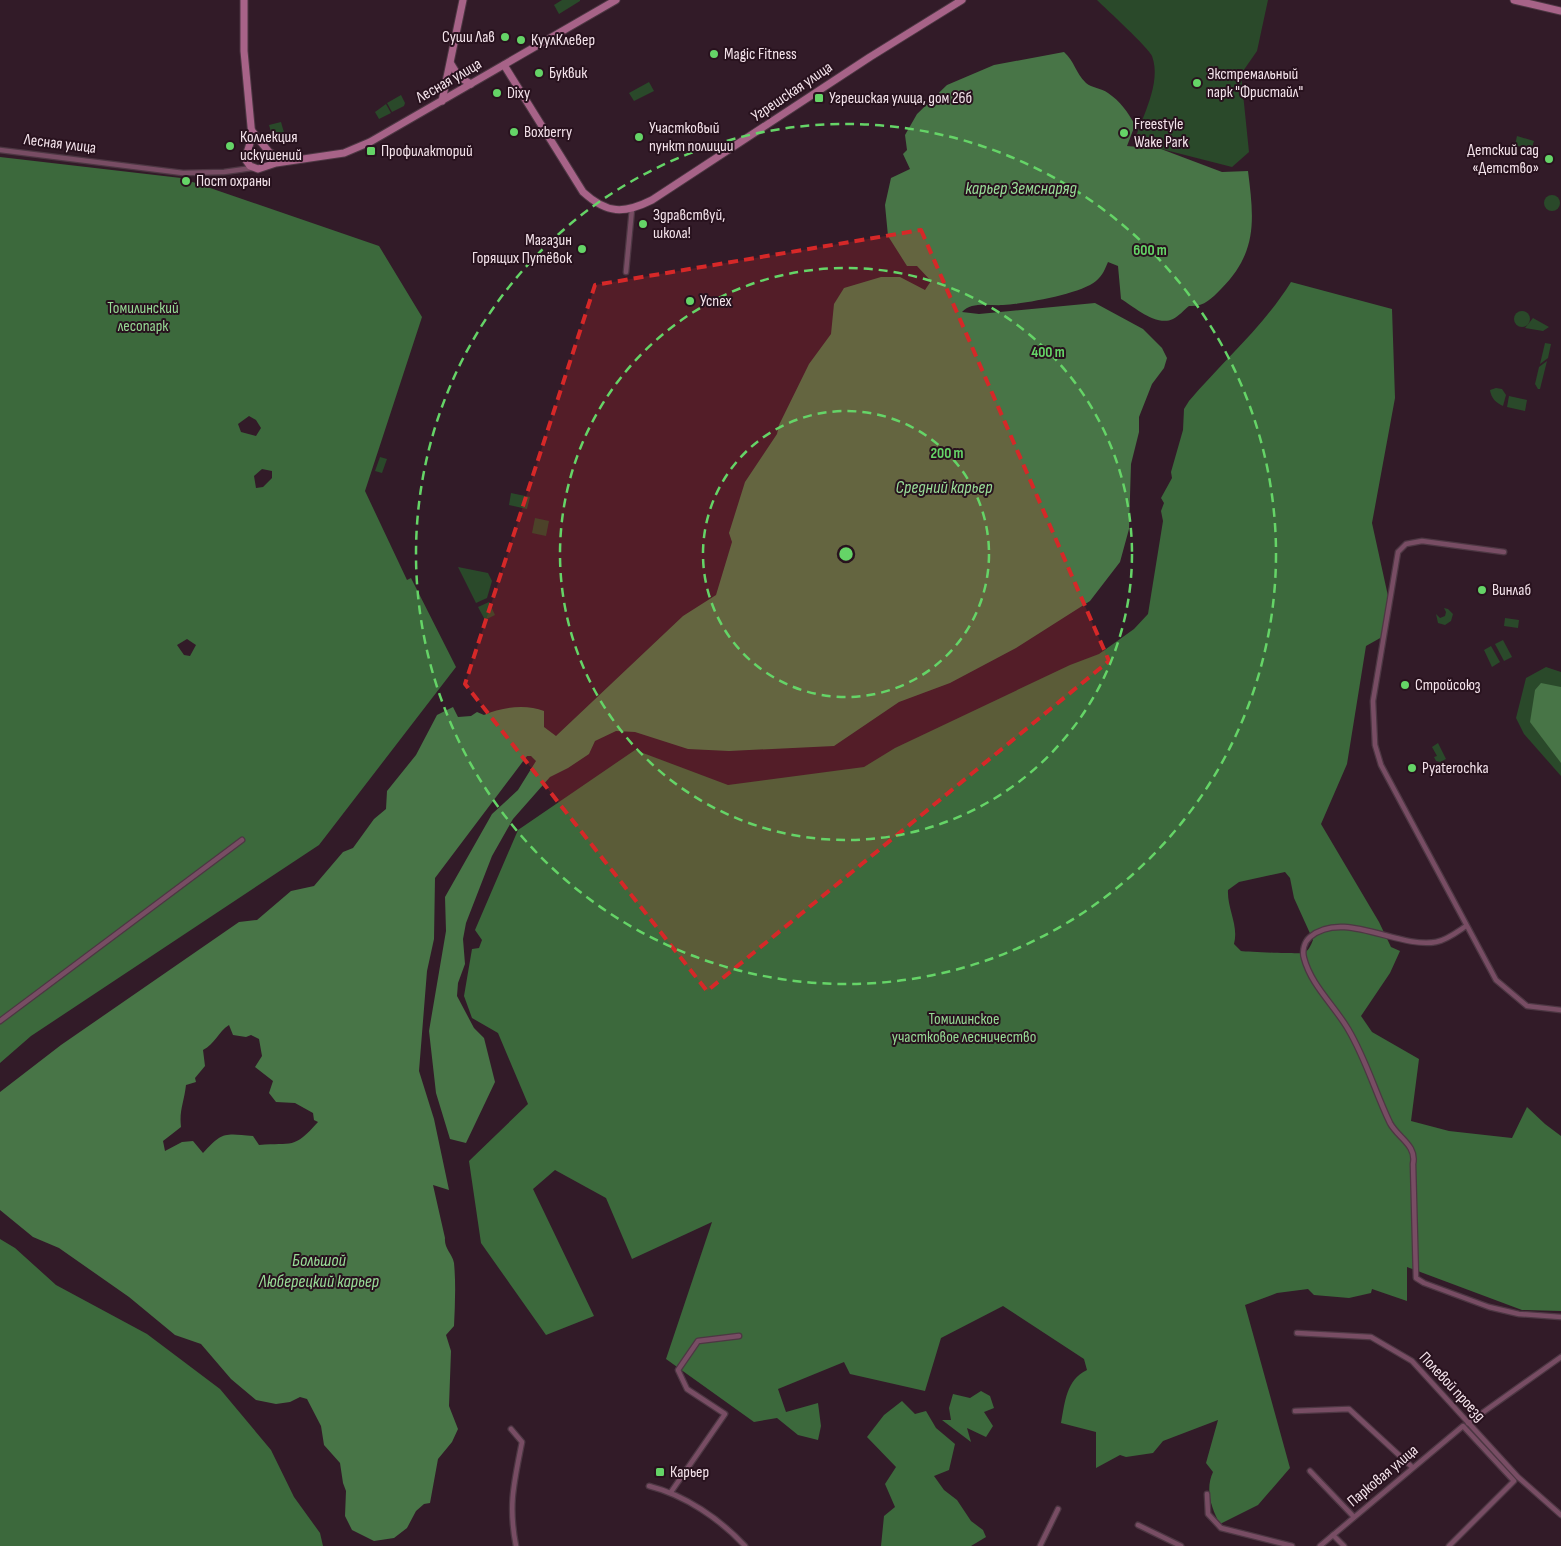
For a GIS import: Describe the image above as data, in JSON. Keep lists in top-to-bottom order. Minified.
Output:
{"streets":{"main road":["Лесная улица","Угрешская улица"],"street":["Полевой проезд","Парковая улица"]},"crossings":[["Лесная улица","Угрешская улица"]],"water":["карьер Земснаряд","Средний карьер","Большой Люберецкий карьер"],"parks":["Томилинский лесопарк","Томилинское участковое лесничество"],"places":{"other":["Суши Лав","КуулКлевер","Magic Fitness","Буквик","Экстремальный парк \"Фристайл\"","Dixy","Boxberry","Freestyle Wake Park","Участковый пункт полиции","Коллекция искушений","Детский сад «Детство»","Пост охраны","Здравствуй, школа!","Магазин Горящих Путёвок","Успех","Винлаб","Стройсоюз","Pyaterochka"],"transit":["Угрешская улица, дом 26б","Профилакторий","Карьер"]},"rings":["600 m","400 m","200 m"]}
